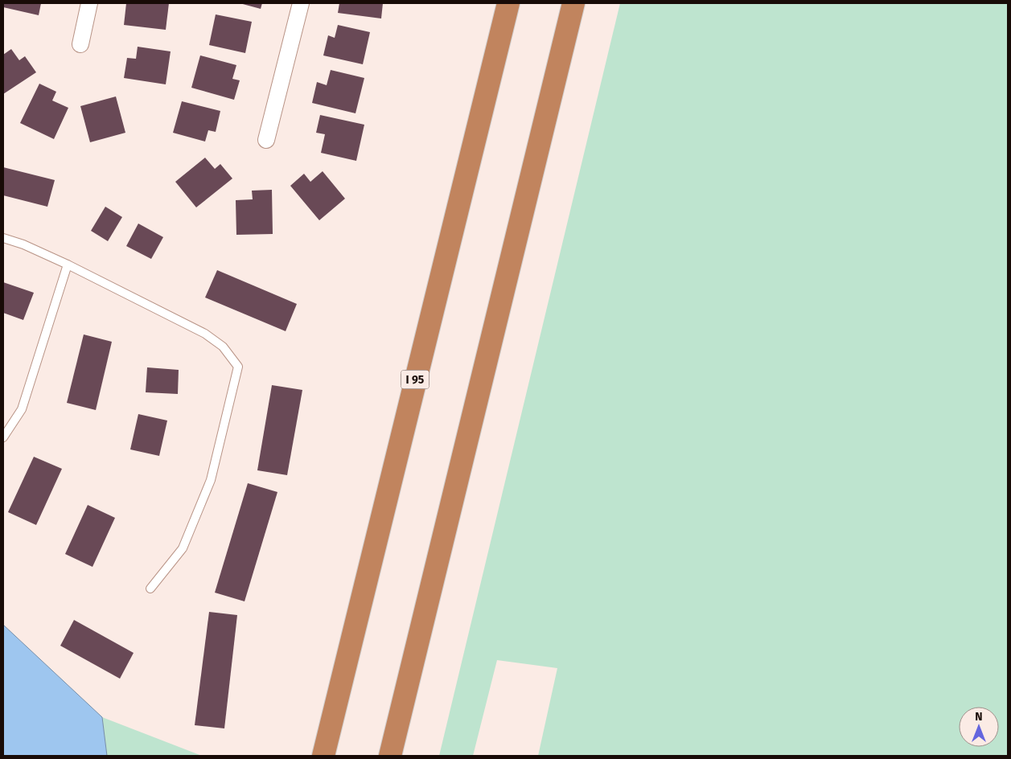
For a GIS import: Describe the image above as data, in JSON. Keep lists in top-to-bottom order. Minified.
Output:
{"streets":{"highway":["I 95"]},"north":"top"}
